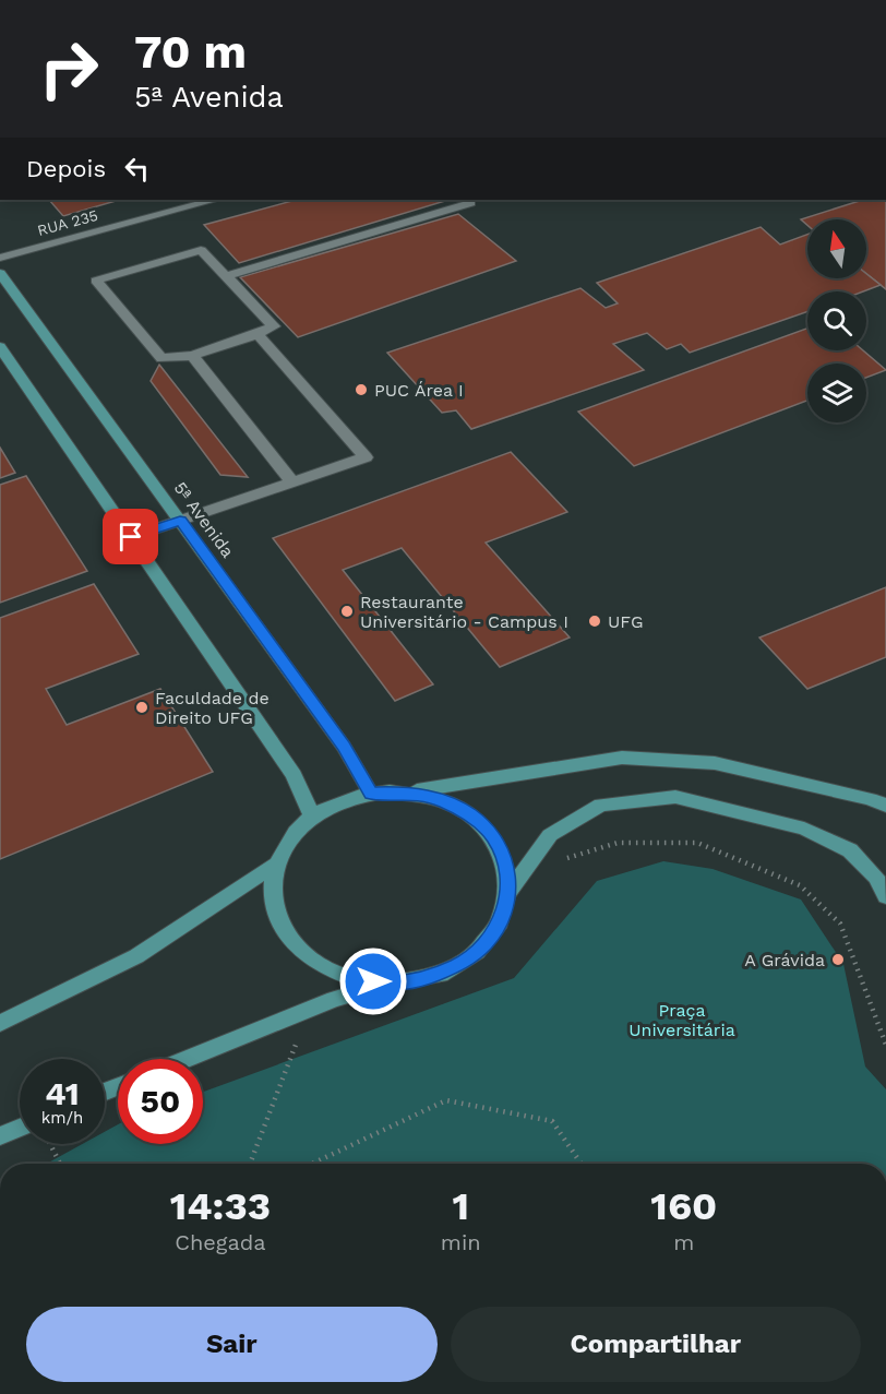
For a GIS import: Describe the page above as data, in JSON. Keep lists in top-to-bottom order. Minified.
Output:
{"streets":{"main road":["5ª Avenida"],"street":["RUA 235"]},"parks":["Praça Universitária"],"places":["PUC Área I","Restaurante Universitário - Campus I","UFG","Faculdade de Direito UFG","A Grávida"],"north":"top","page":{"turn":["70 m","5ª Avenida"],"then":"Depois","speed":"41 km/h","limit":"50","eta":["14:33","Chegada","1","min","160","m"],"buttons":["Sair","Compartilhar"]}}
